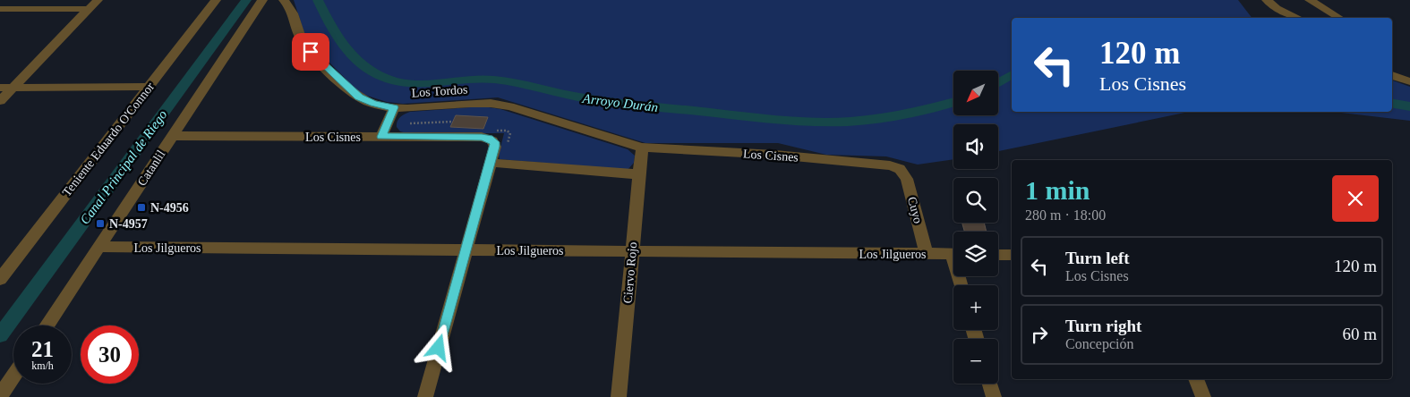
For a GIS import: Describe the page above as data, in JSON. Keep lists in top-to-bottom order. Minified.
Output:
{"streets":{"street":["Los Tordos","Los Cisnes","Teniente Eduardo O'Connor","Catanlil","Cuyo","Los Jilgueros","Ciervo Rojo"]},"crossings":[["Los Tordos","Los Cisnes"],["Los Tordos","Ciervo Rojo"],["Los Cisnes","Catanlil"],["Los Cisnes","Cuyo"],["Los Cisnes","Ciervo Rojo"],["Catanlil","Los Jilgueros"],["Cuyo","Los Jilgueros"],["Los Jilgueros","Ciervo Rojo"]],"water":["Arroyo Durán","Canal Principal de Riego"],"places":{"transit":["N-4956","N-4957"]},"north":"bottom left","page":{"turn":["120 m","Los Cisnes"],"map_buttons":["+","−"],"heading":["1 min","280 m · 18:00"],"list":[{"name":"Turn left","note":"Los Cisnes","value":"120 m"},{"name":"Turn right","note":"Concepción","value":"60 m"}],"speed":"21 km/h","limit":"30"}}
